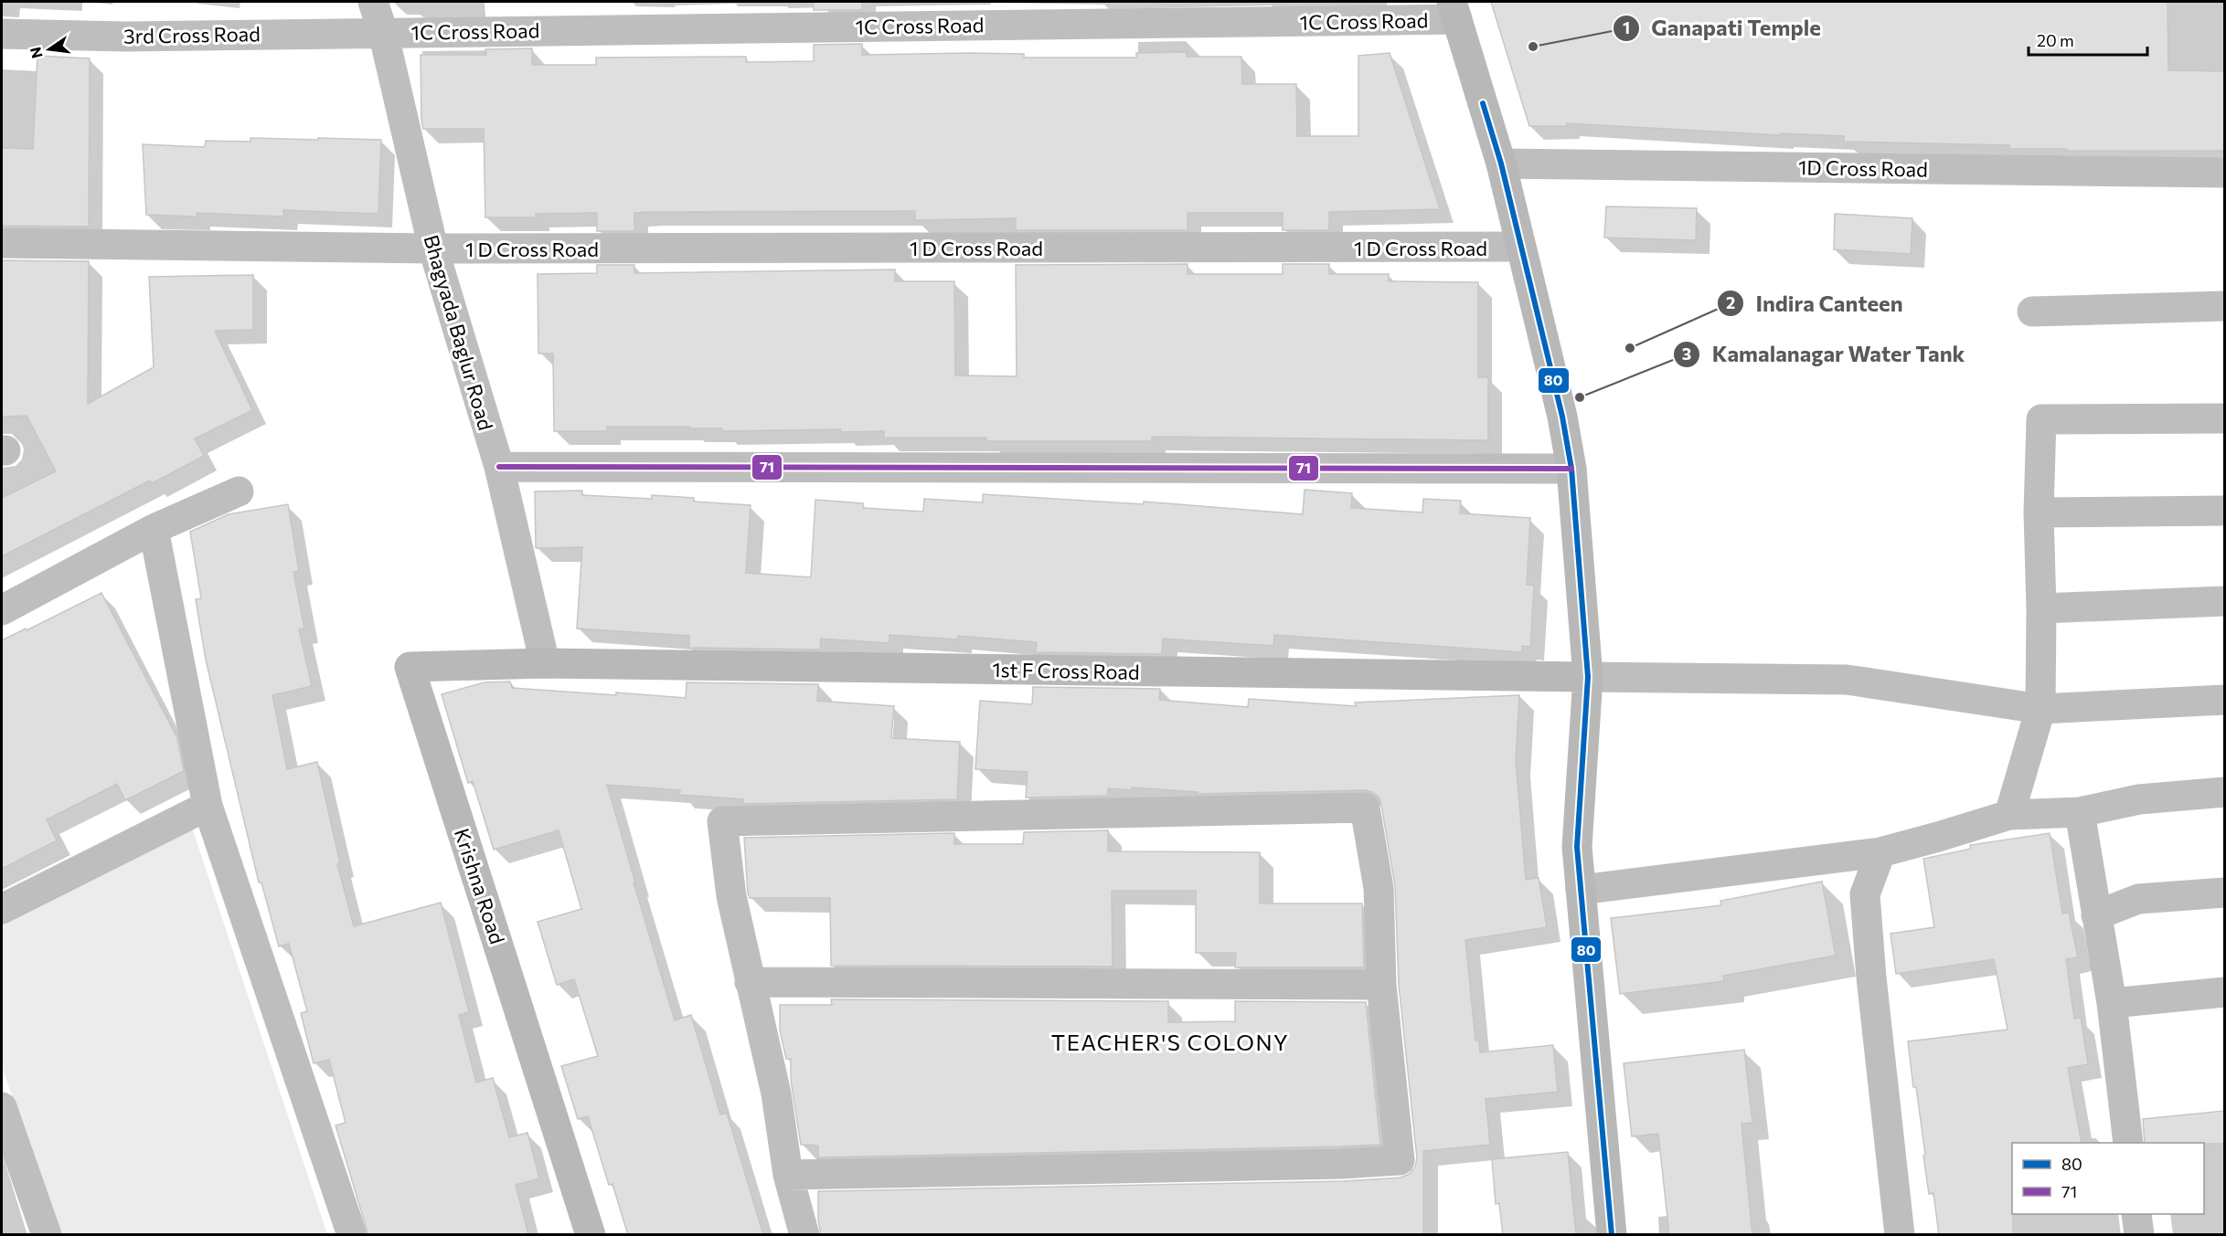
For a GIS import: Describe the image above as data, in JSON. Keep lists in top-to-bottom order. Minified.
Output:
{"streets":{"street":["1C Cross Road","3rd Cross Road","1D Cross Road","1 D Cross Road","Bhagyada Baglur Road","1st F Cross Road","Krishna Road"]},"crossings":[["1C Cross Road","3rd Cross Road"],["1C Cross Road","Bhagyada Baglur Road"],["3rd Cross Road","Bhagyada Baglur Road"],["1 D Cross Road","Bhagyada Baglur Road"],["Bhagyada Baglur Road","1st F Cross Road"],["Bhagyada Baglur Road","Krishna Road"],["1st F Cross Road","Krishna Road"]],"districts":["TEACHER'S COLONY"],"places":["Ganapati Temple","Indira Canteen","Kamalanagar Water Tank"],"lines":["transit line 80","transit line 71"],"legend":["80","71"],"scale_bar":"20 m","north":"left"}
